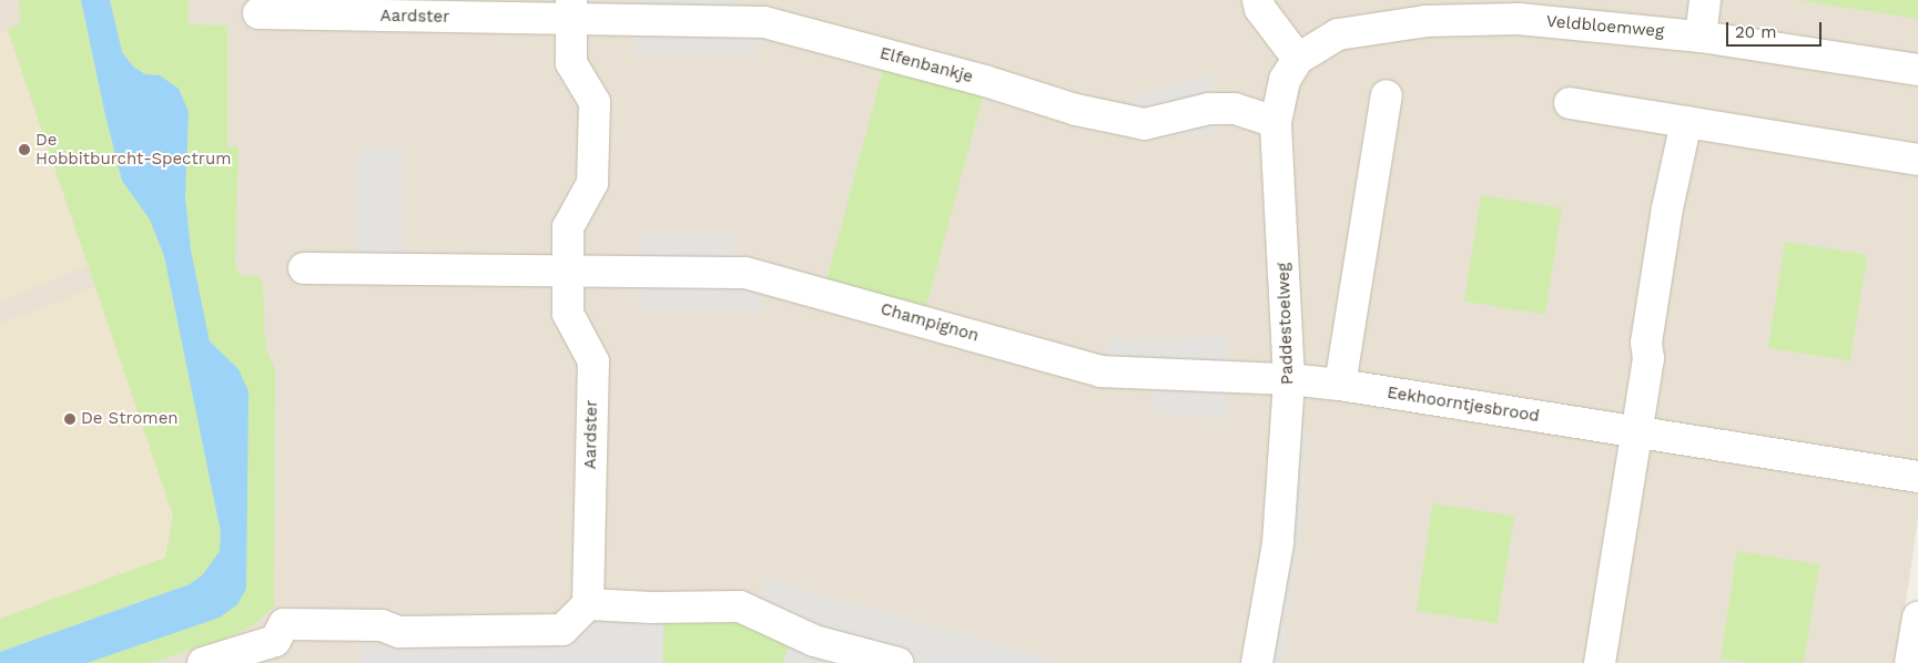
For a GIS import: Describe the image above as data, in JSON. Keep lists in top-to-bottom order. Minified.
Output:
{"streets":{"street":["Aardster","Veldbloemweg","Elfenbankje","Champignon","Paddestoelweg","Eekhoorntjesbrood"]},"crossings":[["Aardster","Elfenbankje"],["Aardster","Champignon"],["Veldbloemweg","Paddestoelweg"],["Elfenbankje","Paddestoelweg"],["Champignon","Paddestoelweg"],["Champignon","Eekhoorntjesbrood"],["Paddestoelweg","Eekhoorntjesbrood"]],"places":["De Hobbitburcht-Spectrum","De Stromen"],"scale_bar":"20 m"}
